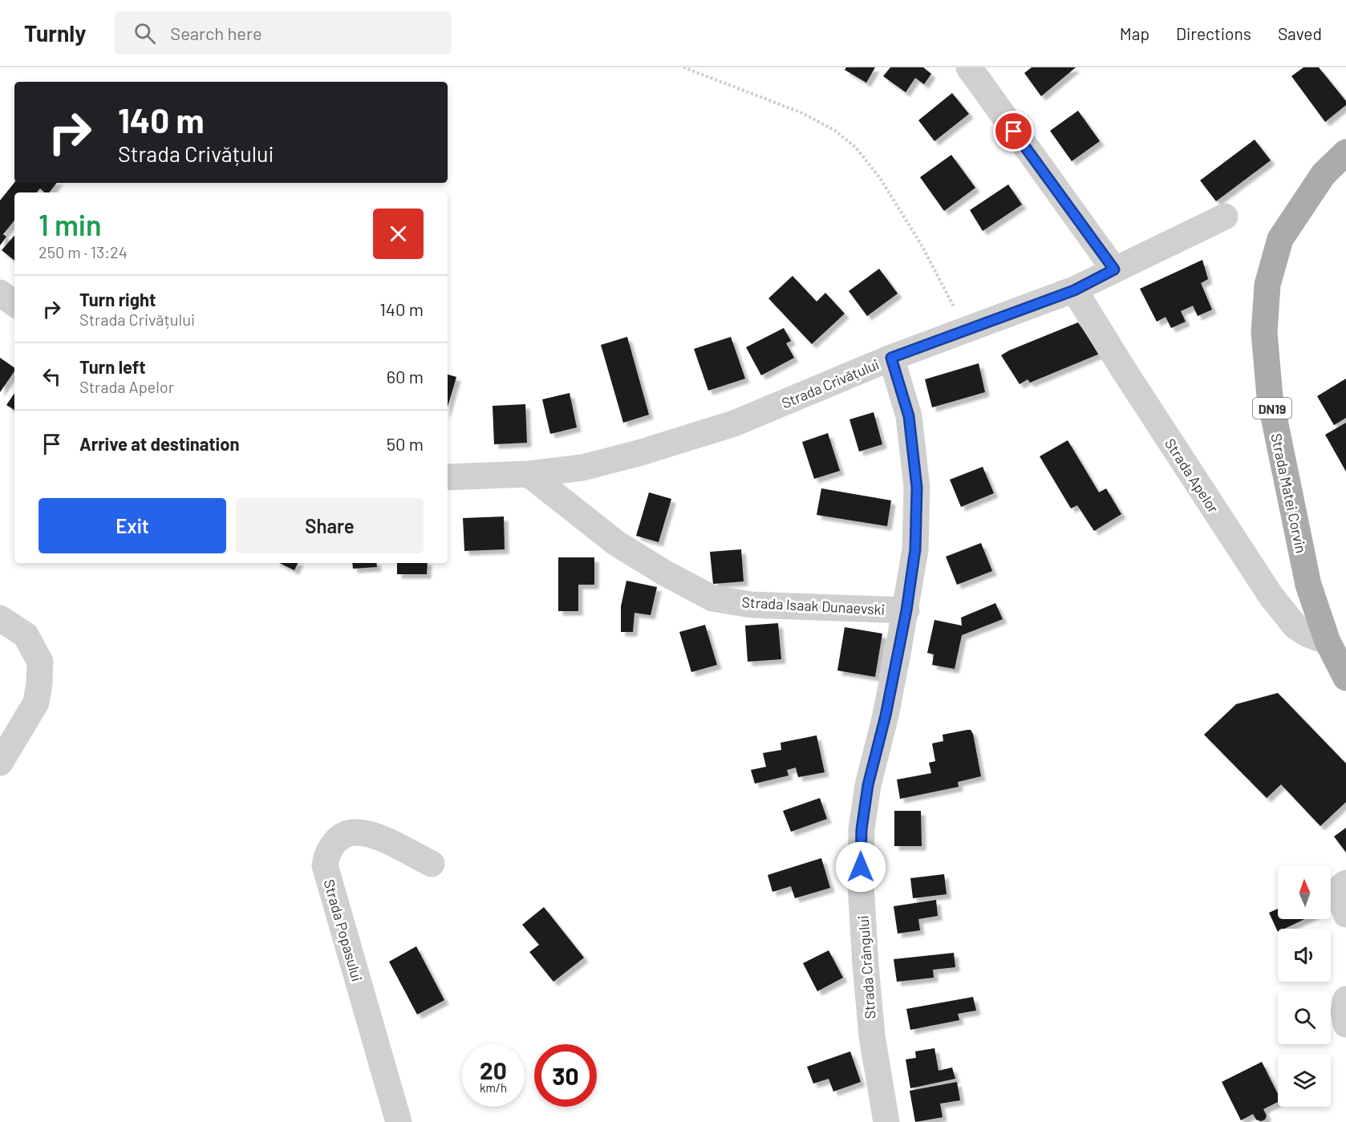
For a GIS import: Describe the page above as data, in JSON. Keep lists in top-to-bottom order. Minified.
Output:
{"streets":{"main road":["DN19","Strada Matei Corvin"],"street":["Strada Crivățului","Strada Apelor","Strada Isaak Dunaevski","Strada Popasului","Strada Crângului"]},"crossings":[["Strada Crivățului","Strada Apelor"],["Strada Crivățului","Strada Isaak Dunaevski"],["Strada Crivățului","Strada Crângului"],["Strada Apelor","Strada Matei Corvin"],["Strada Isaak Dunaevski","Strada Crângului"]],"north":"top","page":{"header":"Turnly","search":"Search here","nav":["Map","Directions","Saved"],"turn":["140 m","Strada Crivățului"],"heading":["1 min","250 m · 13:24"],"list":[{"name":"Turn right","note":"Strada Crivățului","value":"140 m"},{"name":"Turn left","note":"Strada Apelor","value":"60 m"},{"name":"Arrive at destination","value":"50 m"}],"buttons":["Exit","Share"],"speed":"20 km/h","limit":"30"}}
